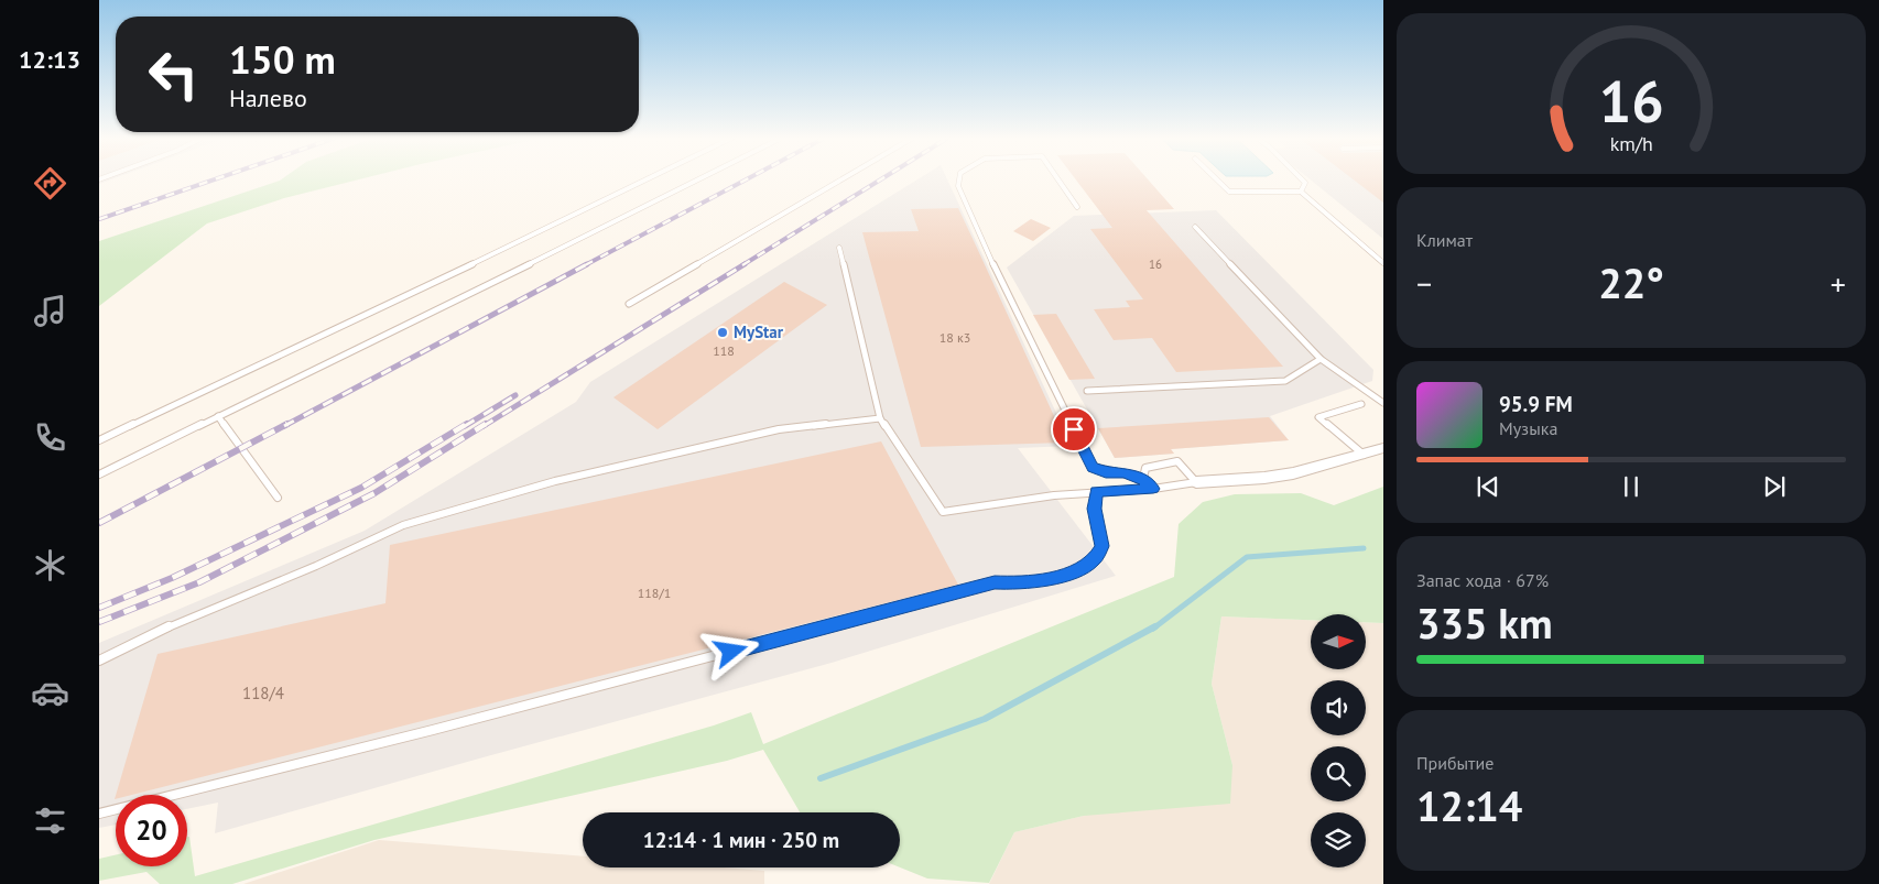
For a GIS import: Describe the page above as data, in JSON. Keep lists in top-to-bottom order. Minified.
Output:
{"places":["MyStar"],"house_numbers":["16","18 к3","118","118/1","118/4"],"north":"right","page":{"tabs":"12:13","turn":["150 m","Налево"],"tile":["Климат",["Запас хода · 67%","335 km"],["Прибытие","12:14"]],"heat":["−","22°","+"],"song":["95.9 FM","Музыка"],"limit":"20","trip":"12:14 · 1 мин · 250 m","gauge":["16","km/h"]}}
